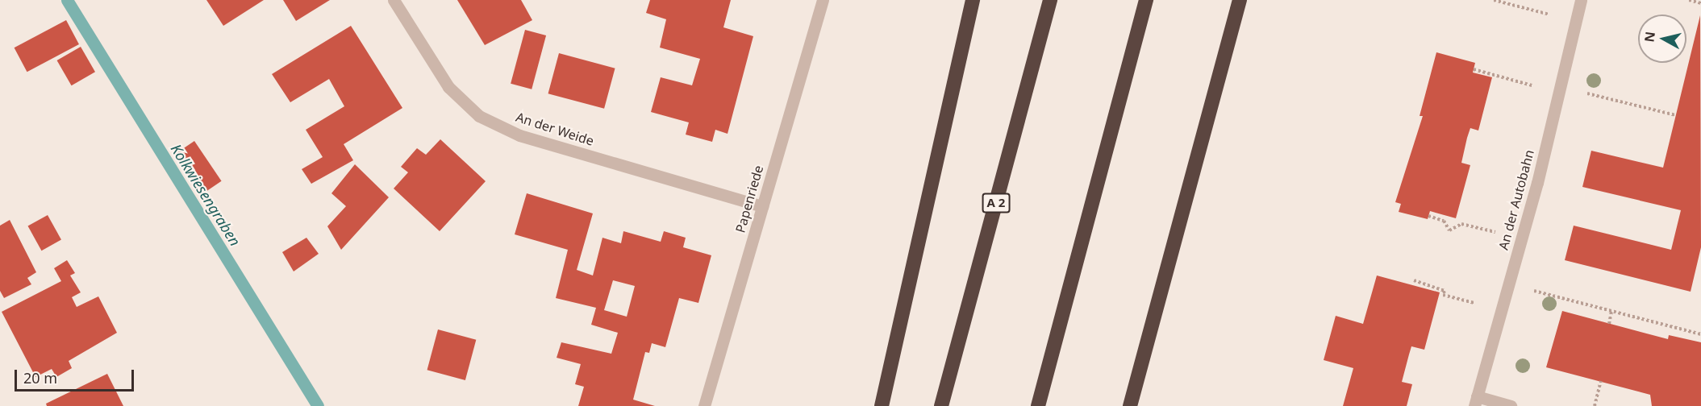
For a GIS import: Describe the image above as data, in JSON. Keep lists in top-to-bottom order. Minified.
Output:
{"streets":{"highway":["A 2"],"street":["An der Weide","Papenriede","An der Autobahn"]},"crossings":[["An der Weide","Papenriede"]],"water":["Kolkwiesengraben"],"scale_bar":"20 m","north":"left"}
